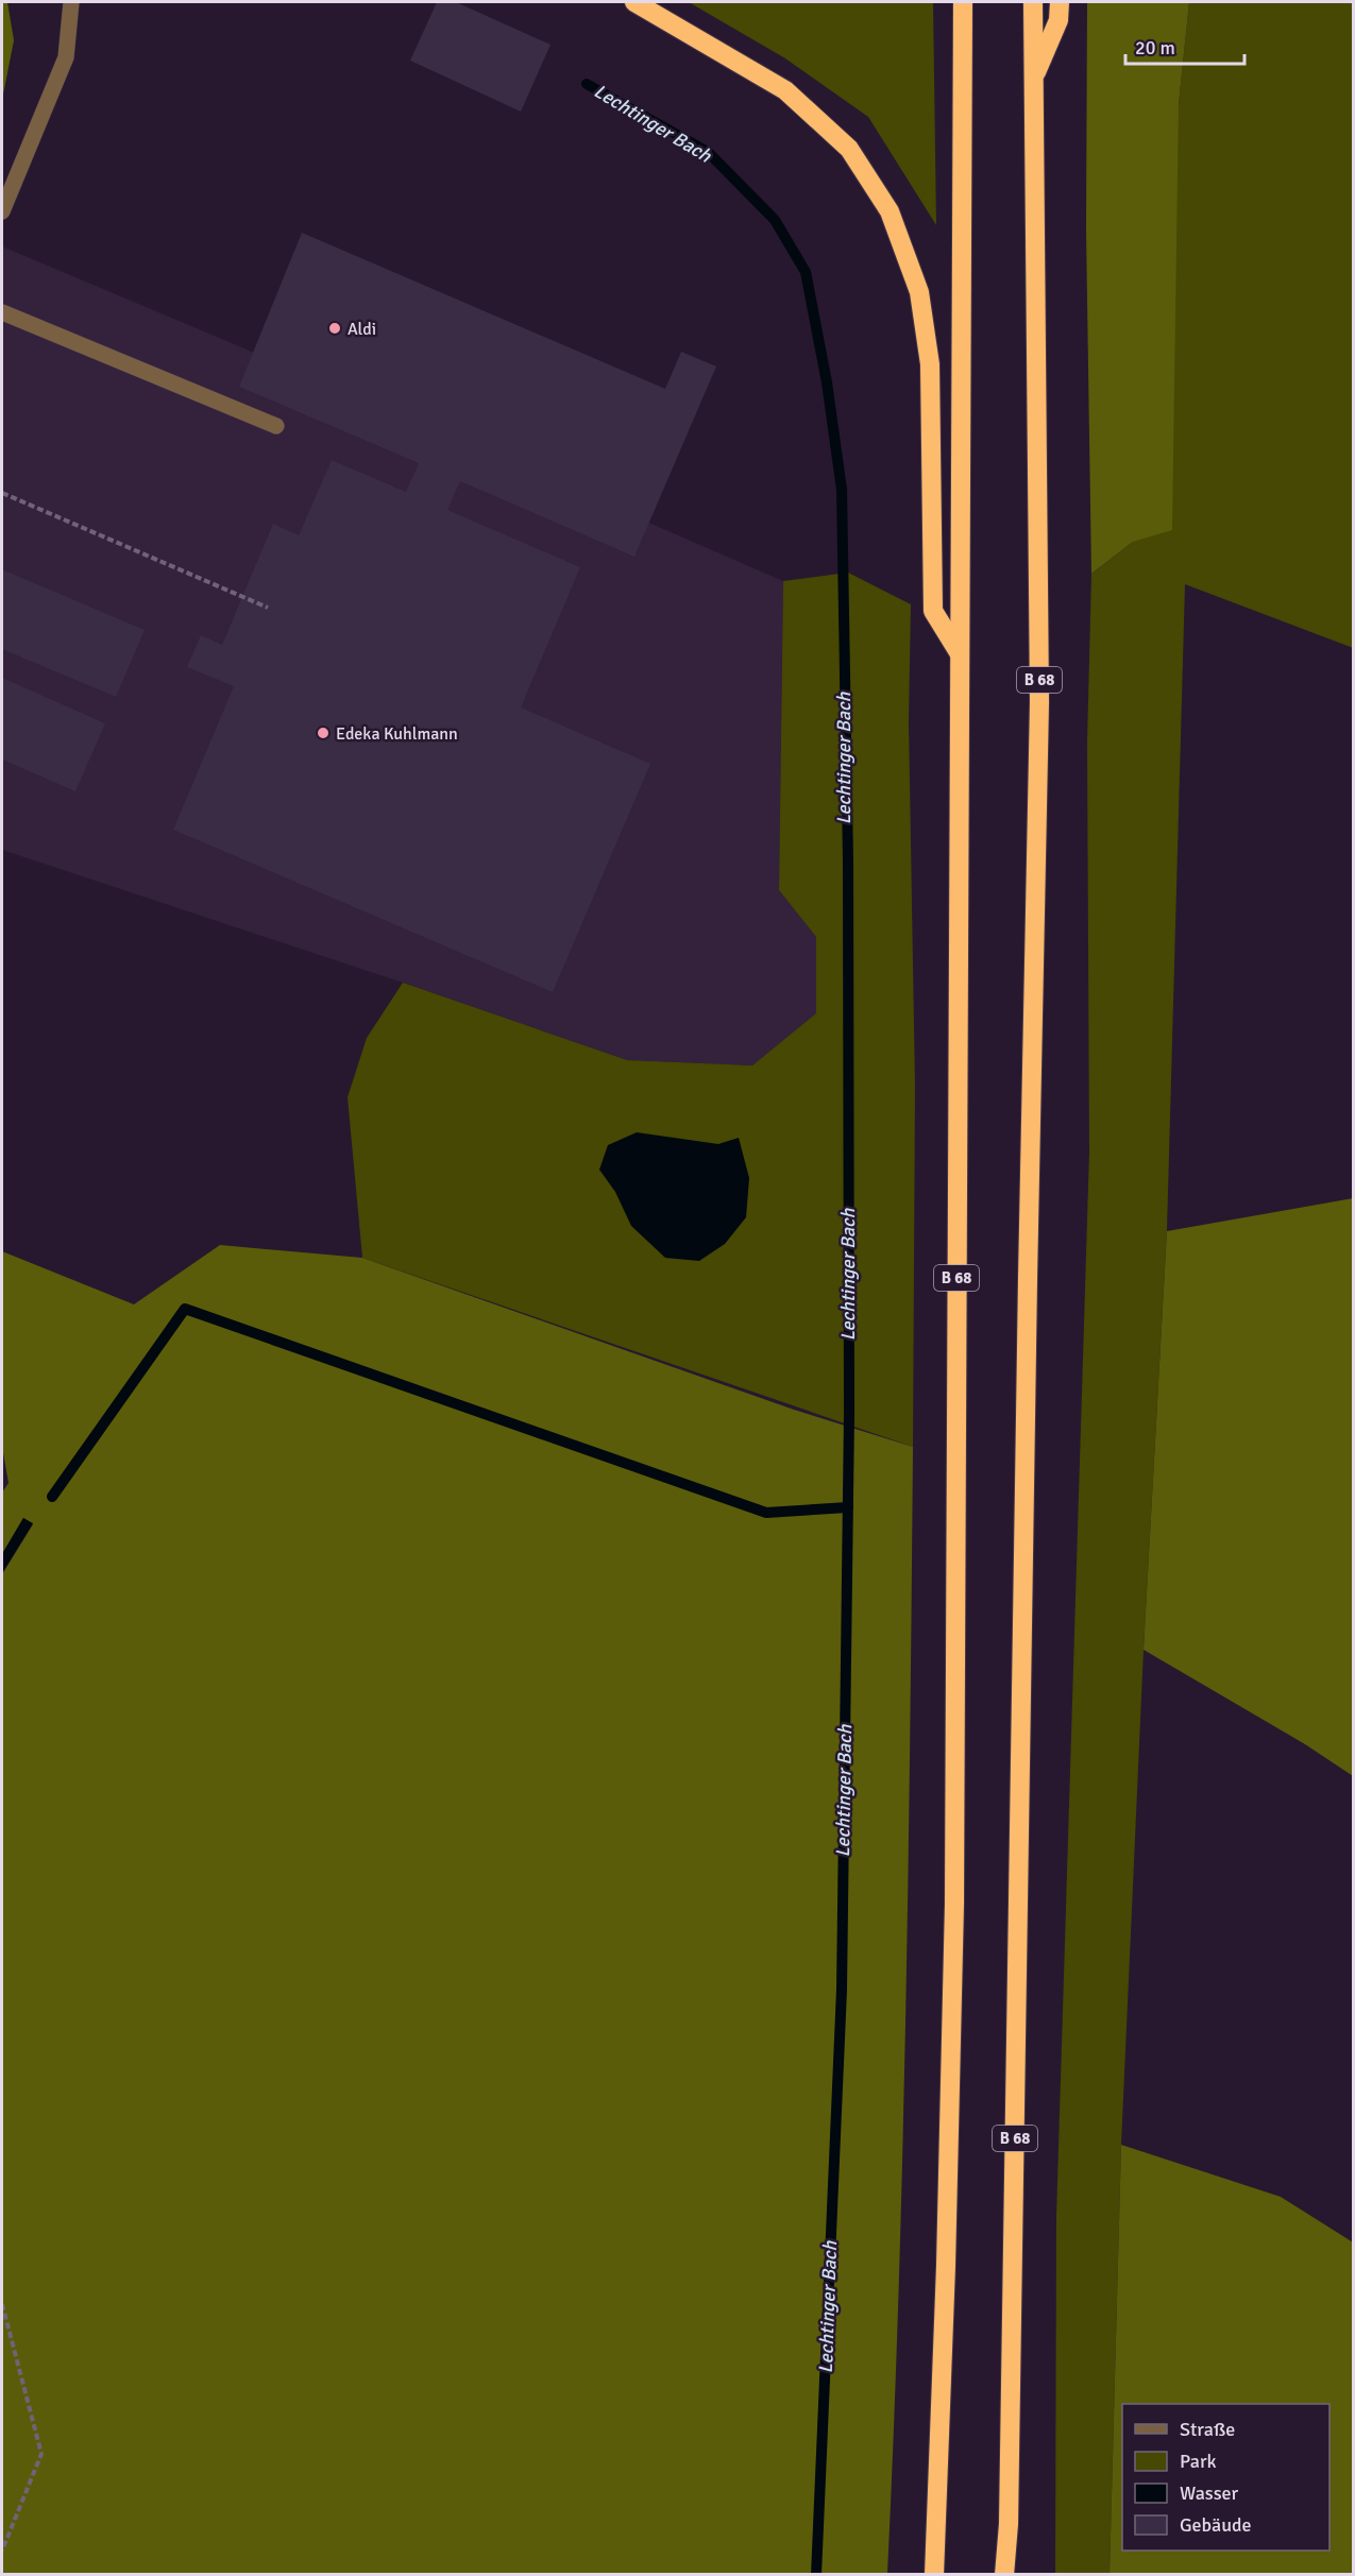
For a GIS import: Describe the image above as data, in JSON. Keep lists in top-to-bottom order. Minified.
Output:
{"streets":{"highway":["B 68"]},"water":["Lechtinger Bach"],"places":["Aldi","Edeka Kuhlmann"],"legend":["Straße","Park","Wasser","Gebäude"],"scale_bar":"20 m"}
